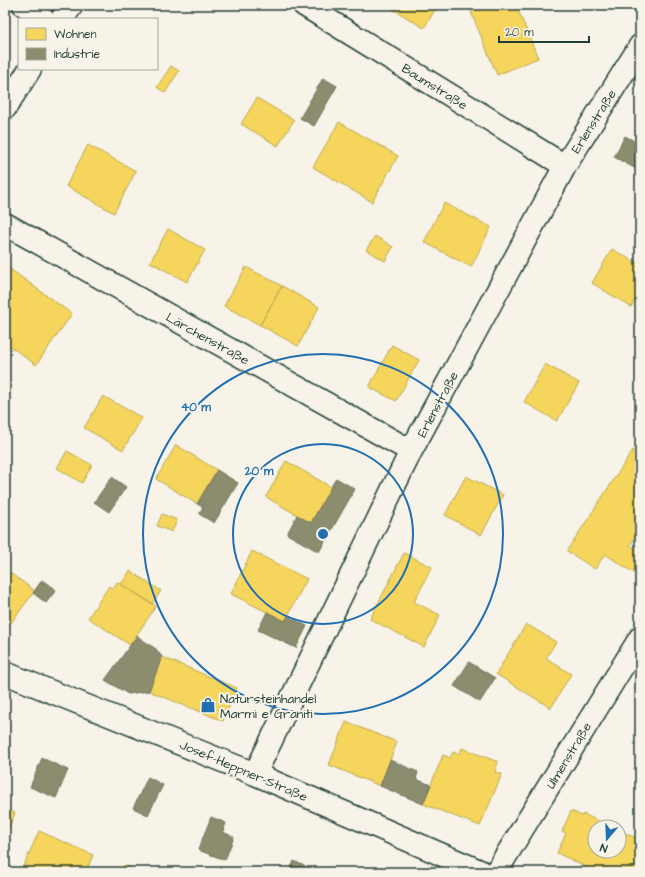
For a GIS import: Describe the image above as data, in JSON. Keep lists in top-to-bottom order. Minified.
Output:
{"streets":{"street":["Baumstraße","Erlenstraße","Lärchenstraße","Ulmenstraße","Josef-Heppner-Straße"]},"crossings":[["Baumstraße","Erlenstraße"],["Erlenstraße","Lärchenstraße"],["Erlenstraße","Josef-Heppner-Straße"]],"places":{"shop":["Natursteinhandel Marmi e Graniti"]},"legend":["Wohnen","Industrie"],"scale_bar":"20 m","north":"bottom","rings":["40 m","20 m"]}
